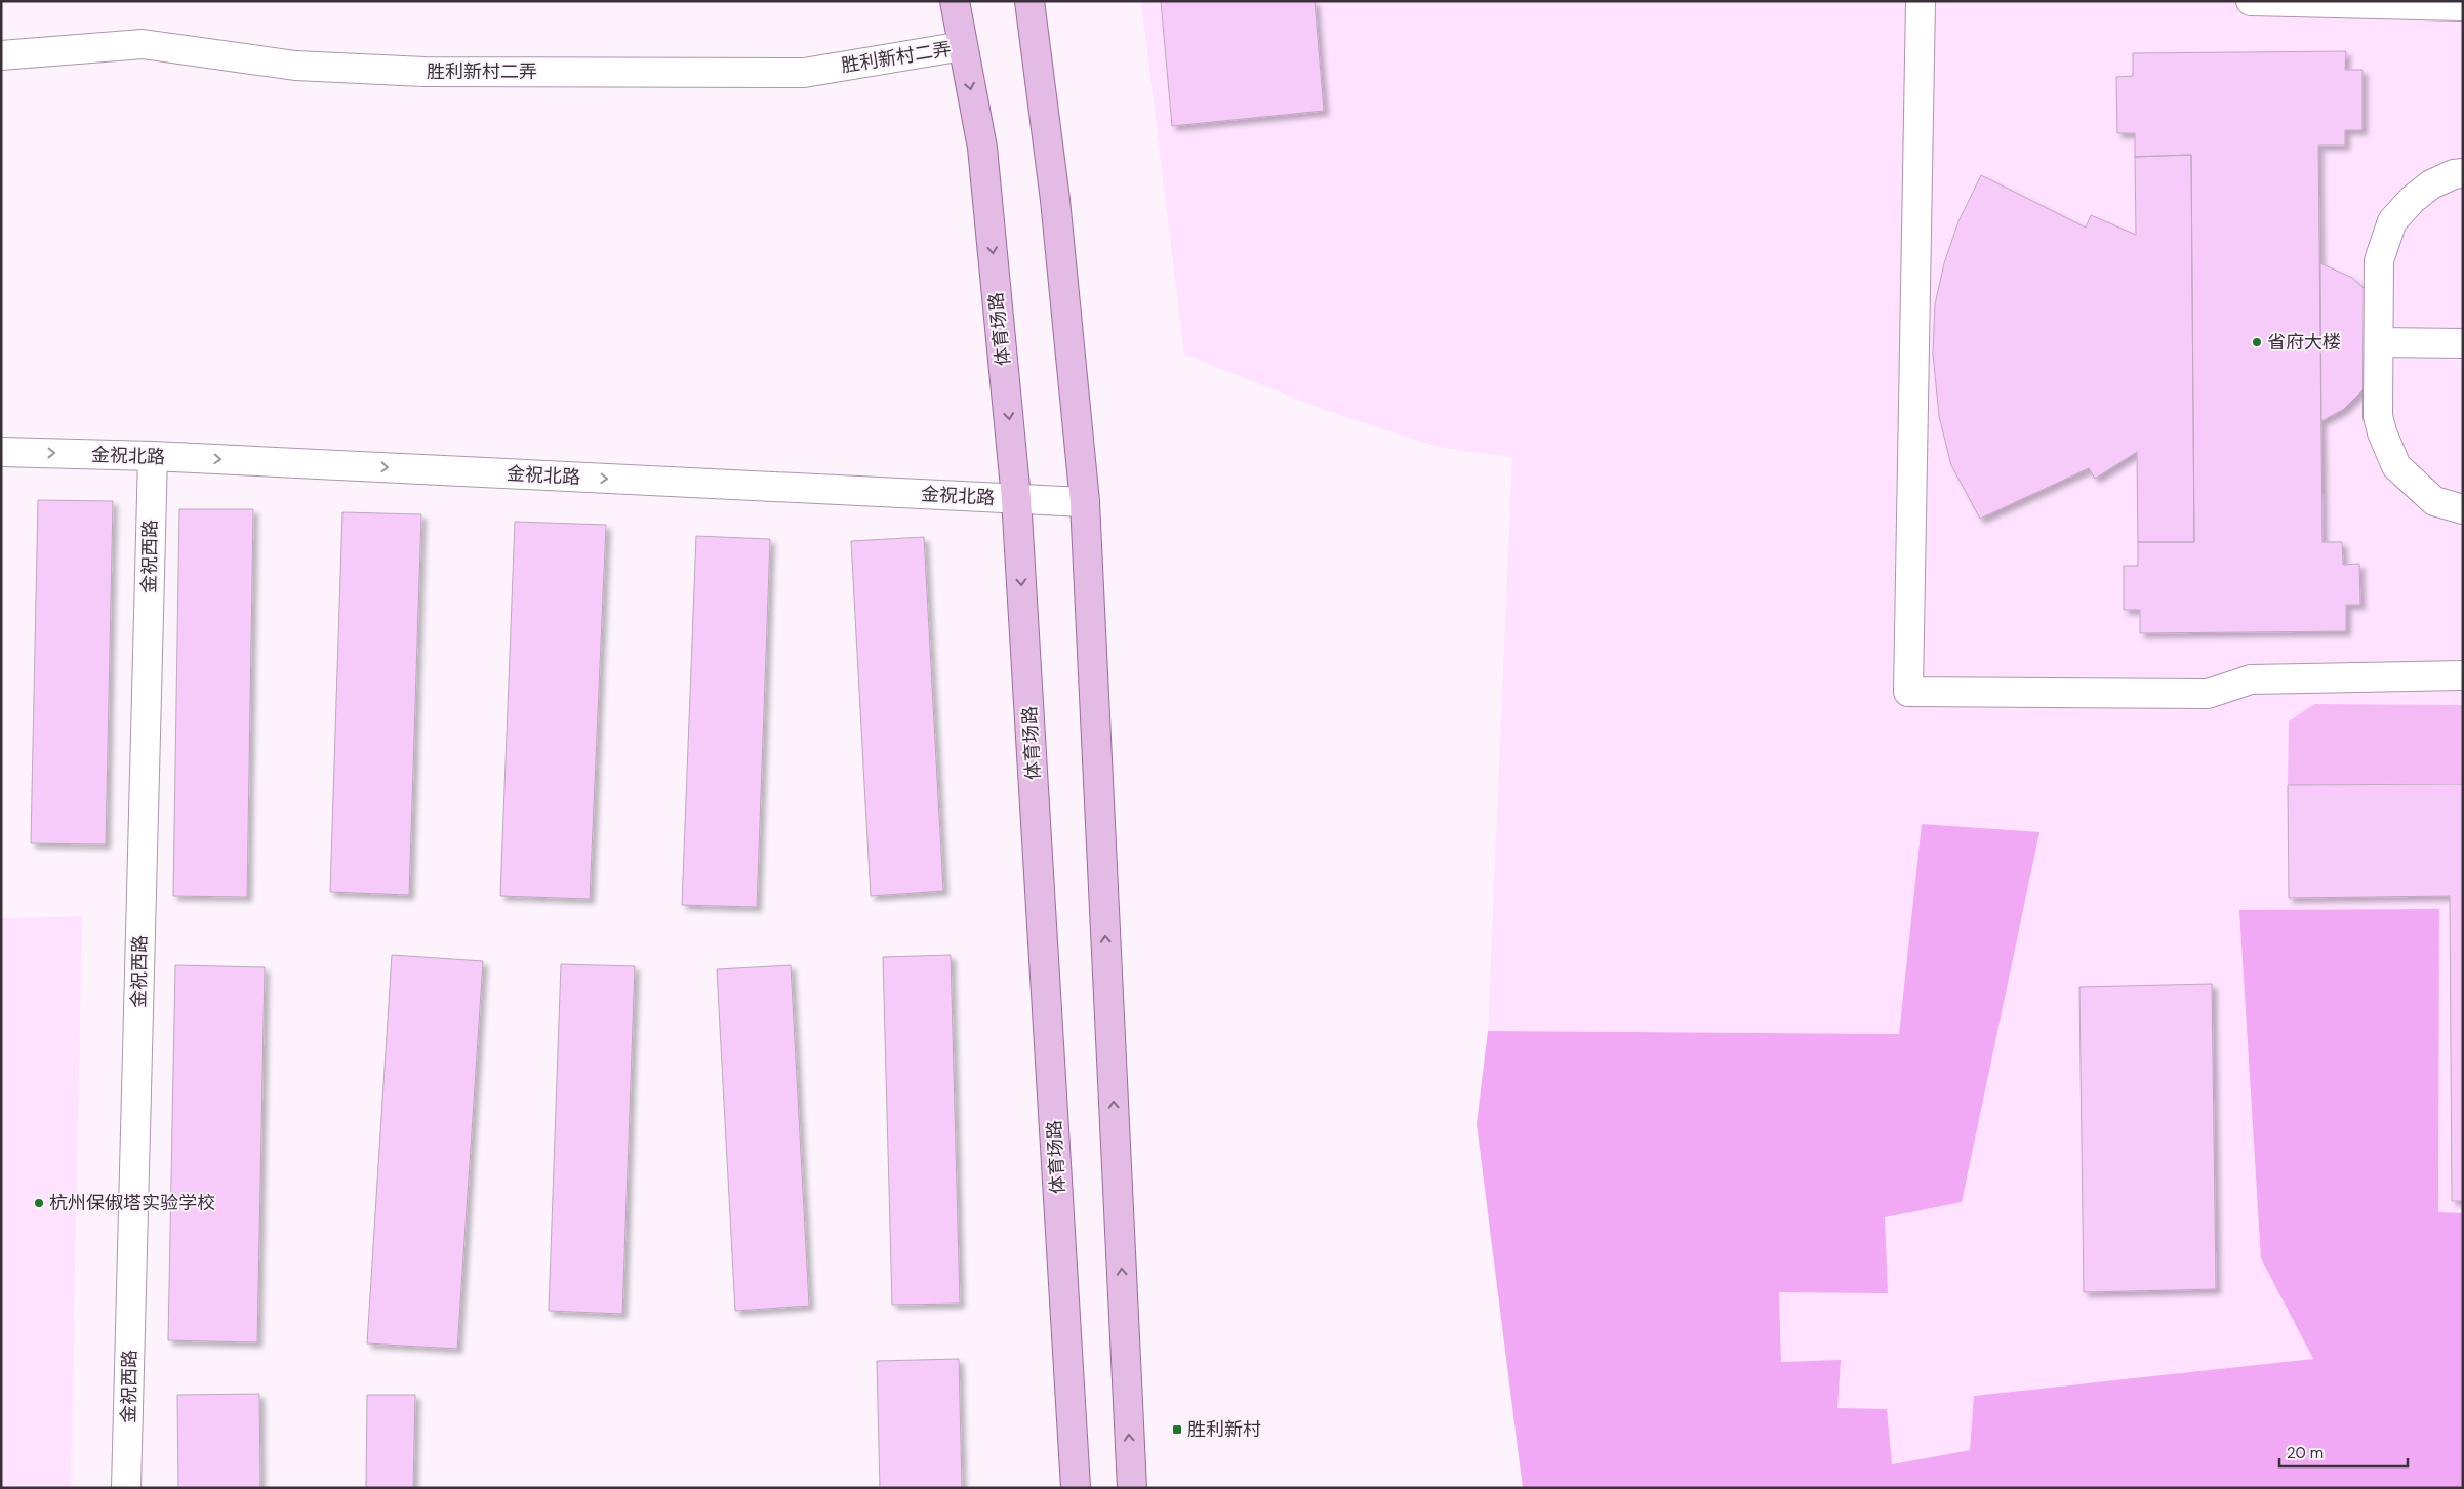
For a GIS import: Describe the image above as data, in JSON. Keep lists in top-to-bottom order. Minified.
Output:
{"streets":{"main road":["体育场路"],"street":["胜利新村二弄","金祝北路","金祝西路"]},"crossings":[["胜利新村二弄","体育场路"],["体育场路","金祝北路"],["金祝北路","金祝西路"]],"one_way":["金祝北路"],"places":{"other":["省府大楼","杭州保俶塔实验学校"],"transit":["胜利新村"]},"scale_bar":"20 m"}
